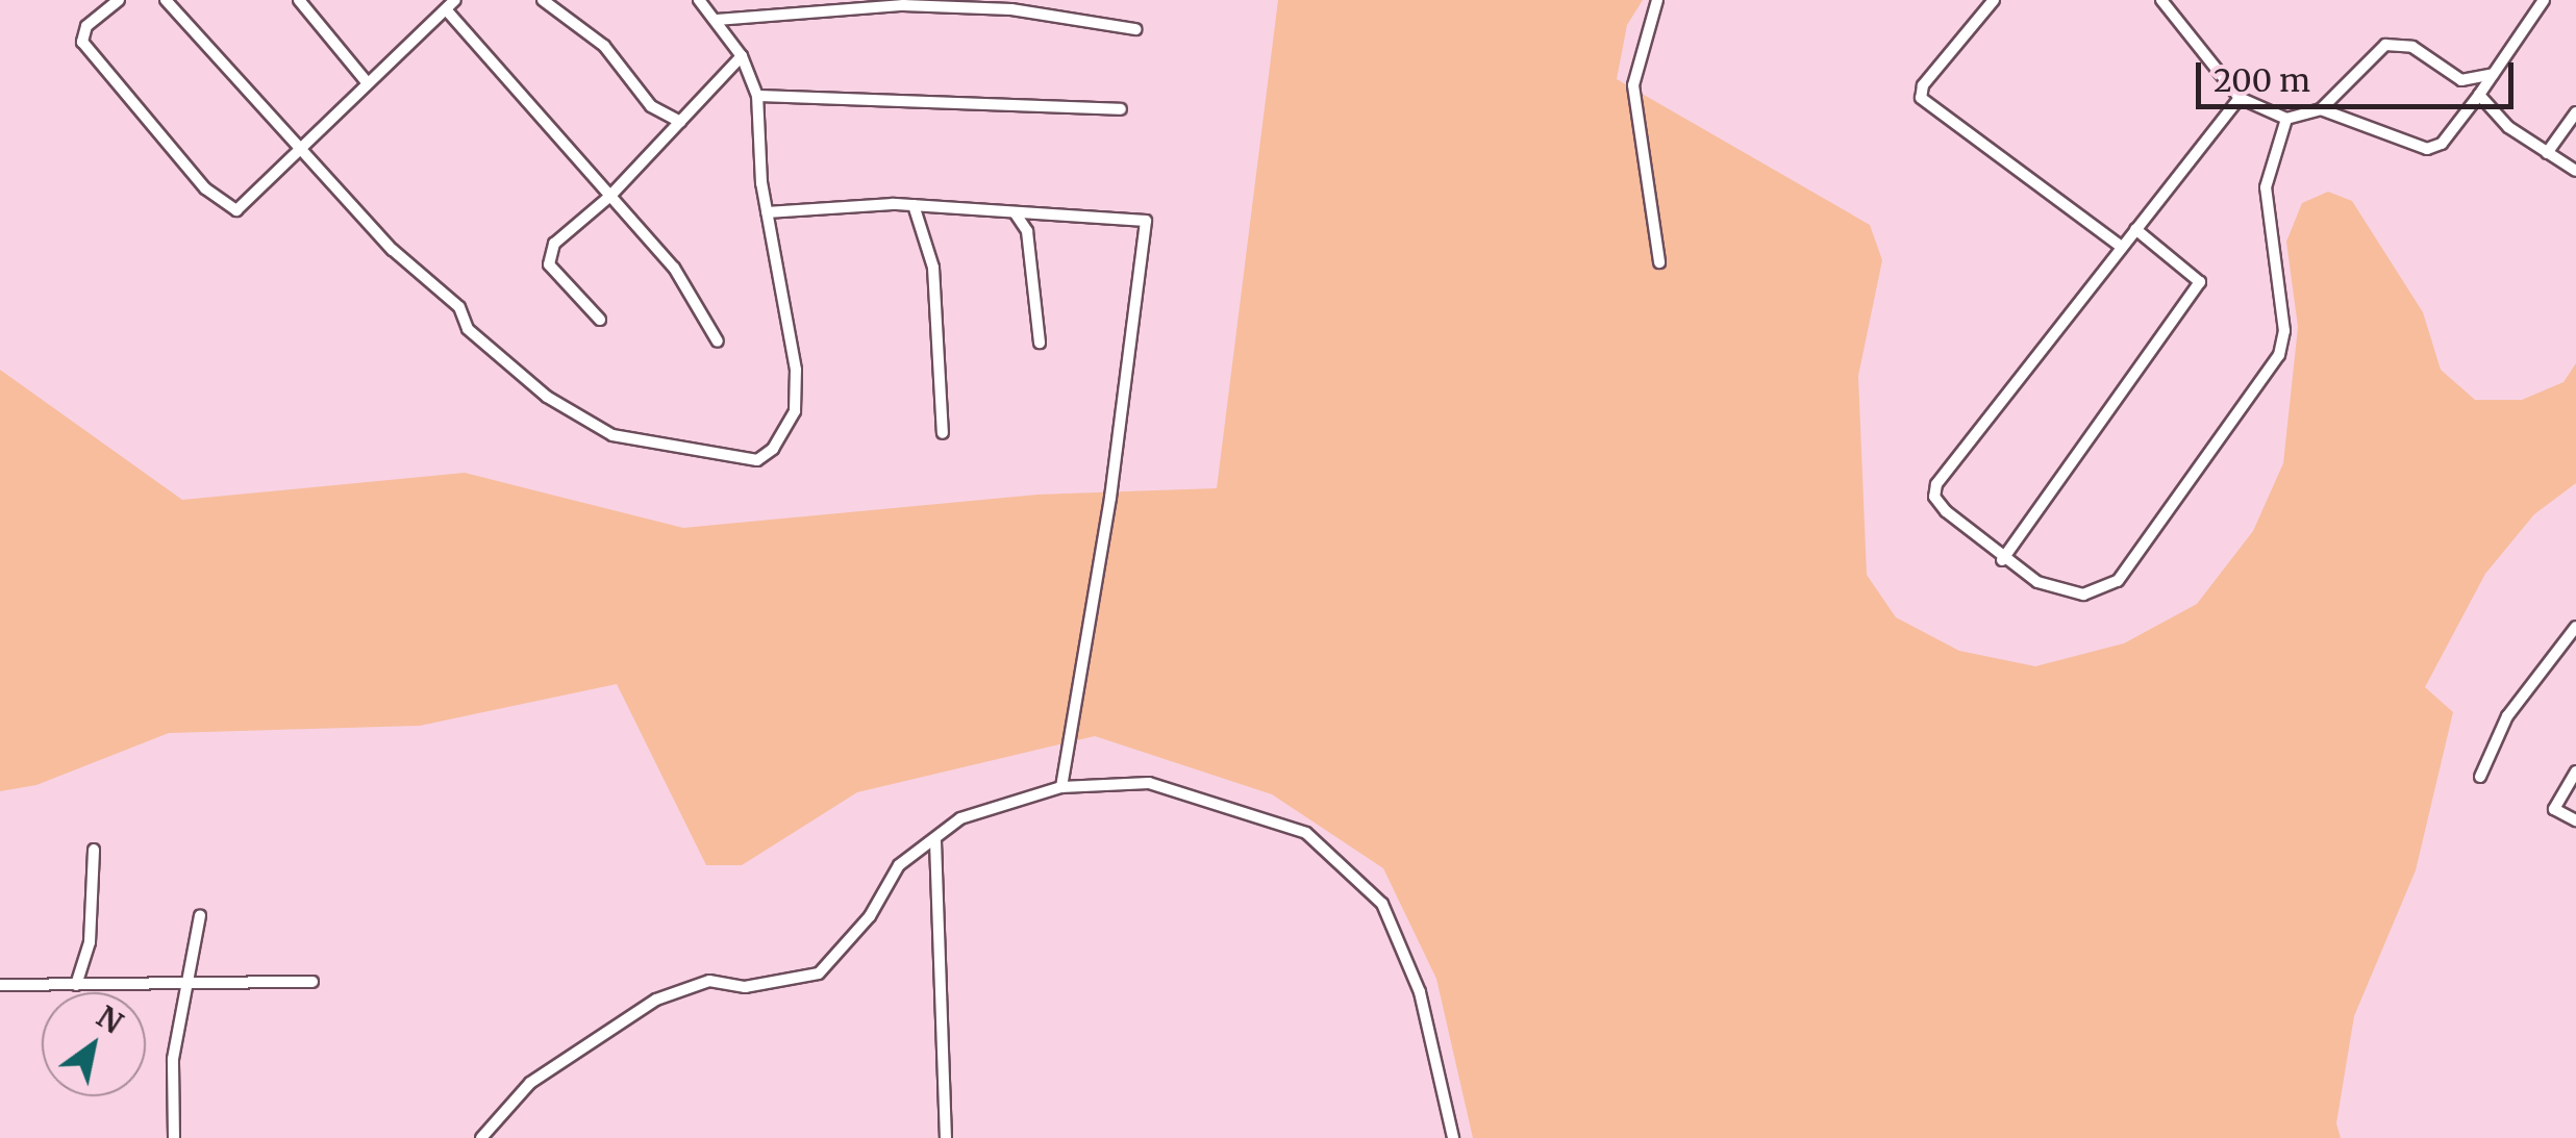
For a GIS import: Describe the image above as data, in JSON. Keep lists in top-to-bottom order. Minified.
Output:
{"scale_bar":"200 m","north":"top right"}
